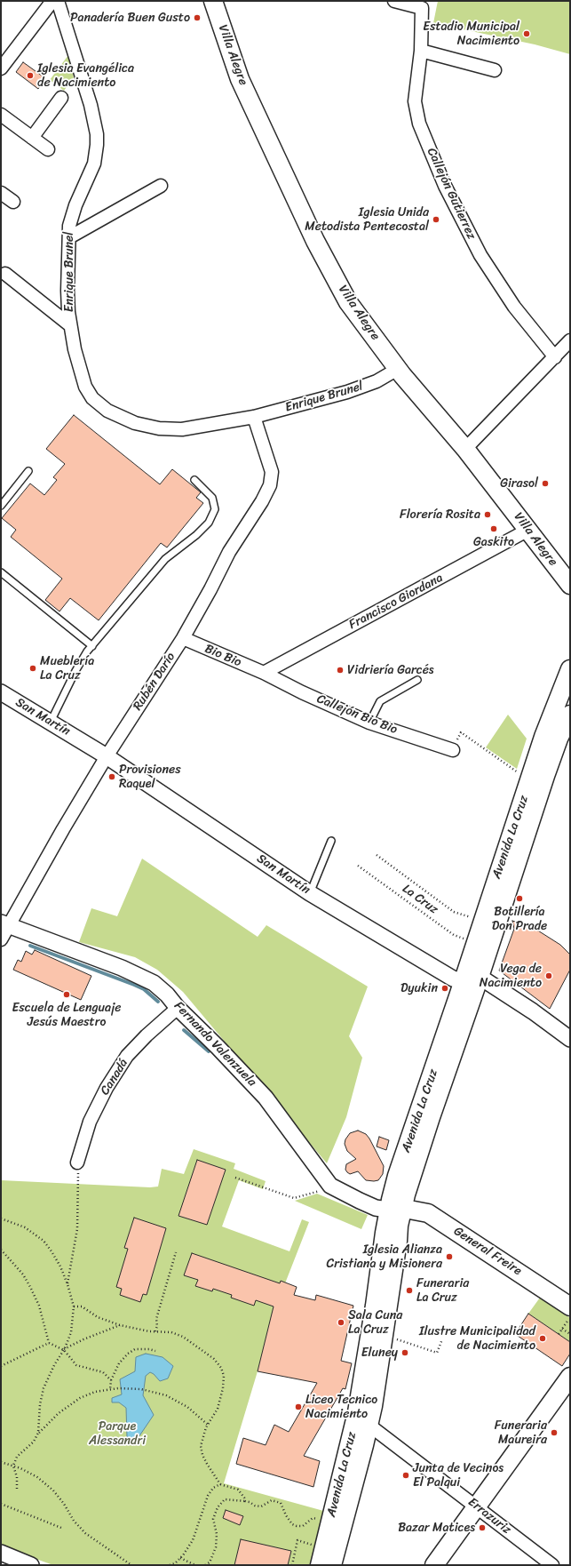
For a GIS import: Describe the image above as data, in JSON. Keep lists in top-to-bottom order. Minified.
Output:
{"streets":{"main road":["Villa Alegre","Avenida La Cruz","General Freire"],"street":["Callejón Gutierrez","Enrique Brunel","Francisco Giordana","Bio Bio","Rubén Darío","Callejón Bio Bio","San Martín","Fernando Valenzuela","Canadá","Errazuriz"],"path":["La Cruz"]},"crossings":[["Villa Alegre","Enrique Brunel"],["Villa Alegre","Francisco Giordana"],["Enrique Brunel","Rubén Darío"],["Francisco Giordana","Bio Bio"],["Francisco Giordana","Callejón Bio Bio"],["Bio Bio","Rubén Darío"],["Bio Bio","Callejón Bio Bio"],["Rubén Darío","San Martín"],["Rubén Darío","Fernando Valenzuela"],["San Martín","Avenida La Cruz"],["Avenida La Cruz","La Cruz"],["Avenida La Cruz","Fernando Valenzuela"],["Avenida La Cruz","General Freire"],["Avenida La Cruz","Errazuriz"],["Fernando Valenzuela","Canadá"],["Fernando Valenzuela","General Freire"]],"parks":["Parque Alessandri"],"places":["Panadería Buen Gusto","Estadio Municipal Nacimiento","Iglesia Evangélica de Nacimiento","Iglesia Unida Metodista Pentecostal","Girasol","Florería Rosita","Gaskito","Mueblería La Cruz","Vidriería Garcés","Provisiones Raquel","Botillería Don Prade","Vega de Nacimiento","Dyukin","Escuela de Lenguaje Jesús Maestro","Iglesia Alianza Cristiana y Misionera","Funeraria La Cruz","Sala Cuna La Cruz","Ilustre Municipalidad de Nacimiento","Eluney","Liceo Tecnico Nacimiento","Funeraria Maureira","Junta de Vecinos El Palqui","Bazar Matices"]}
